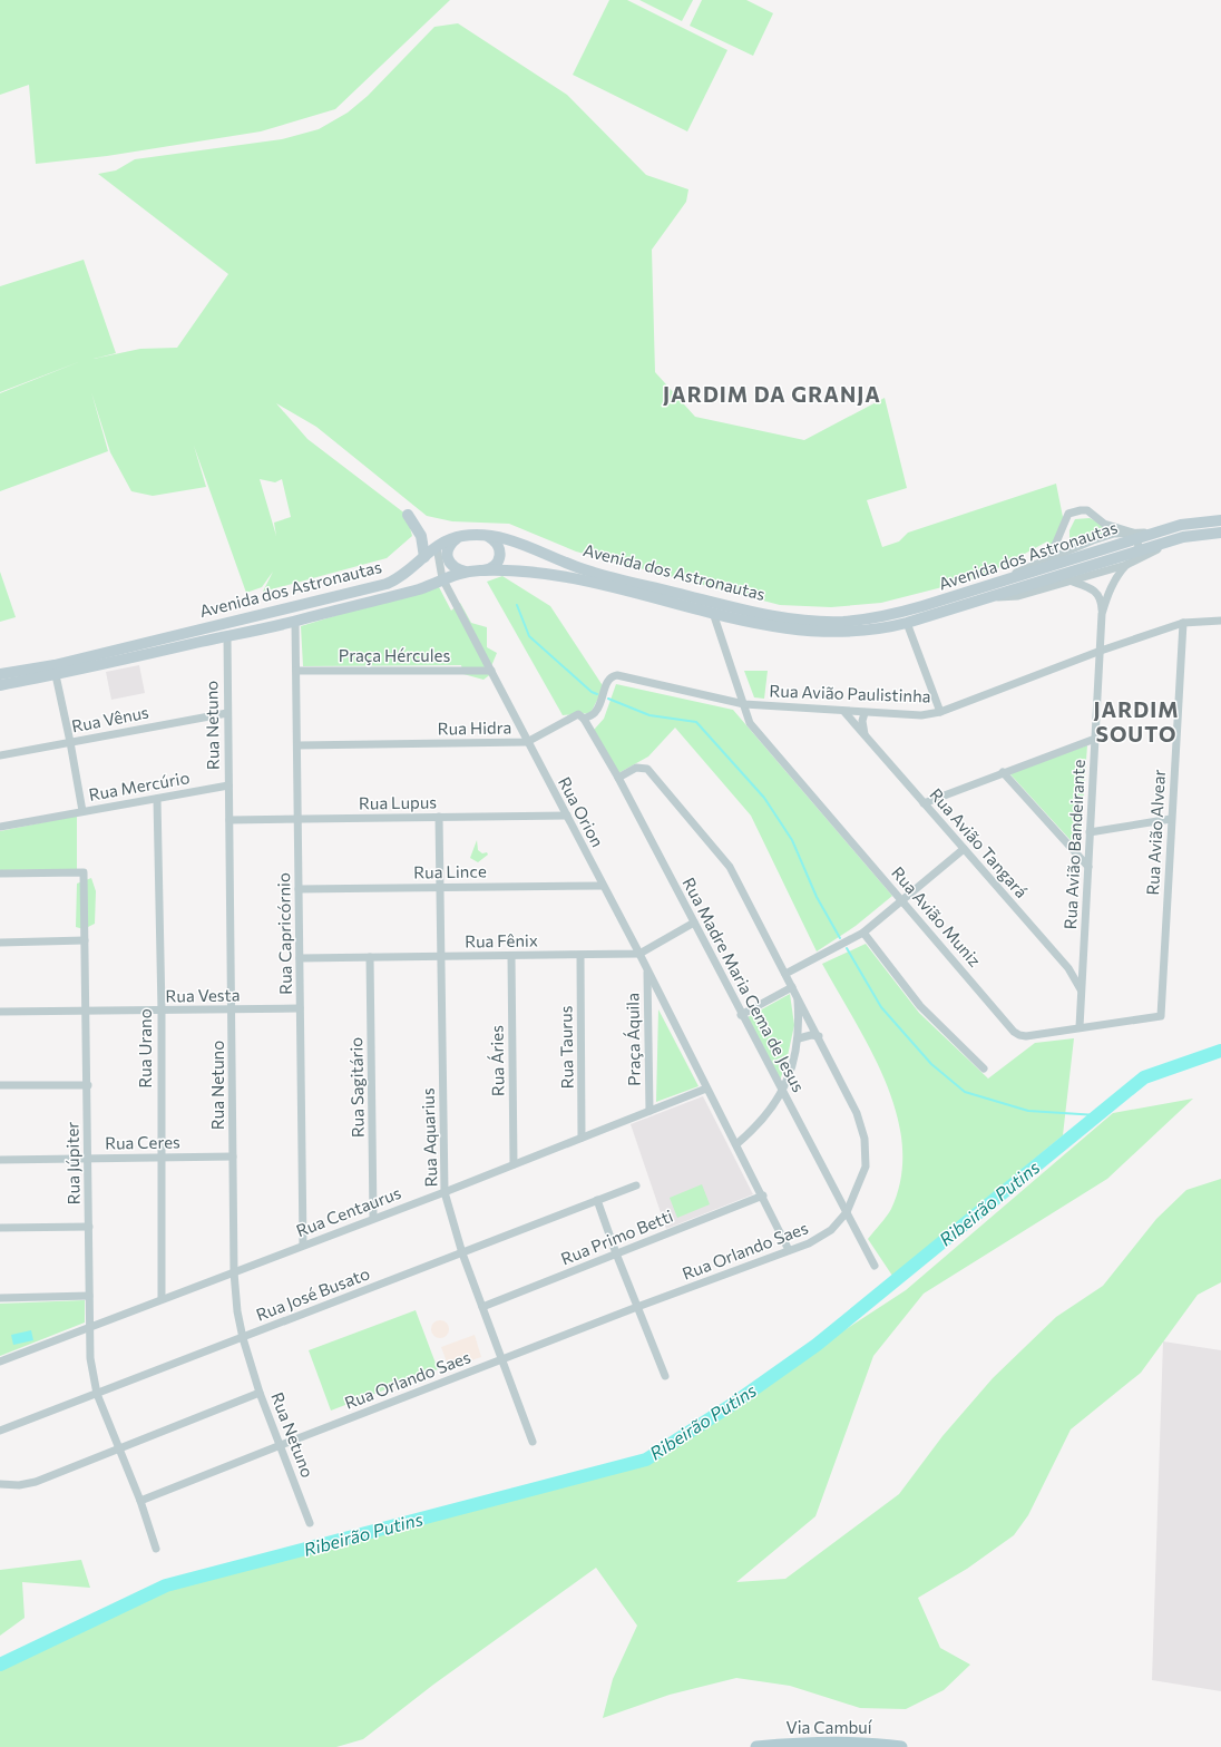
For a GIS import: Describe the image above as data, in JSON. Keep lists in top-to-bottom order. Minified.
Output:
{"streets":{"main road":["Avenida dos Astronautas","Via Cambuí"],"street":["Praça Hércules","Rua Avião Paulistinha","Rua Vênus","Rua Netuno","Rua Hidra","Rua Mercúrio","Rua Lupus","Rua Orion","Rua Avião Alvear","Rua Avião Tangará","Rua Avião Bandeirante","Rua Lince","Rua Avião Muniz","Rua Capricórnio","Rua Fênix","Rua Madre Maria Gema de Jesus","Rua Vesta","Praça Áquila","Rua Taurus","Rua Urano","Rua Áries","Rua Sagitário","Rua Aquarius","Rua Ceres","Rua Júpiter","Rua Centaurus","Rua Primo Betti","Rua Orlando Saes","Rua José Busato"]},"crossings":[["Avenida dos Astronautas","Rua Netuno"],["Avenida dos Astronautas","Rua Orion"],["Avenida dos Astronautas","Rua Avião Muniz"],["Avenida dos Astronautas","Rua Capricórnio"],["Praça Hércules","Rua Orion"],["Praça Hércules","Rua Capricórnio"],["Rua Avião Paulistinha","Rua Hidra"],["Rua Avião Paulistinha","Rua Avião Alvear"],["Rua Avião Paulistinha","Rua Avião Tangará"],["Rua Avião Paulistinha","Rua Avião Bandeirante"],["Rua Avião Paulistinha","Rua Avião Muniz"],["Rua Avião Paulistinha","Rua Madre Maria Gema de Jesus"],["Rua Vênus","Rua Netuno"],["Rua Netuno","Rua Mercúrio"],["Rua Netuno","Rua Lupus"],["Rua Netuno","Rua Vesta"],["Rua Netuno","Rua Ceres"],["Rua Netuno","Rua Centaurus"],["Rua Netuno","Rua Orlando Saes"],["Rua Netuno","Rua José Busato"],["Rua Hidra","Rua Orion"],["Rua Hidra","Rua Capricórnio"],["Rua Hidra","Rua Madre Maria Gema de Jesus"],["Rua Mercúrio","Rua Urano"],["Rua Lupus","Rua Orion"],["Rua Lupus","Rua Capricórnio"],["Rua Lupus","Rua Aquarius"],["Rua Orion","Rua Lince"],["Rua Orion","Rua Fênix"],["Rua Orion","Praça Áquila"],["Rua Orion","Rua Centaurus"],["Rua Orion","Rua Primo Betti"],["Rua Orion","Rua Orlando Saes"],["Rua Avião Alvear","Rua Avião Muniz"],["Rua Avião Tangará","Rua Avião Bandeirante"],["Rua Avião Bandeirante","Rua Avião Muniz"],["Rua Lince","Rua Capricórnio"],["Rua Lince","Rua Aquarius"],["Rua Capricórnio","Rua Fênix"],["Rua Capricórnio","Rua Vesta"],["Rua Capricórnio","Rua Centaurus"],["Rua Fênix","Rua Madre Maria Gema de Jesus"],["Rua Fênix","Rua Taurus"],["Rua Fênix","Rua Áries"],["Rua Fênix","Rua Sagitário"],["Rua Fênix","Rua Aquarius"],["Rua Madre Maria Gema de Jesus","Rua Orlando Saes"],["Rua Vesta","Rua Urano"],["Rua Vesta","Rua Júpiter"],["Praça Áquila","Rua Centaurus"],["Rua Taurus","Rua Centaurus"],["Rua Urano","Rua Ceres"],["Rua Urano","Rua Centaurus"],["Rua Áries","Rua Centaurus"],["Rua Sagitário","Rua Centaurus"],["Rua Aquarius","Rua Centaurus"],["Rua Aquarius","Rua Primo Betti"],["Rua Aquarius","Rua Orlando Saes"],["Rua Aquarius","Rua José Busato"],["Rua Ceres","Rua Júpiter"],["Rua Júpiter","Rua Centaurus"],["Rua Júpiter","Rua Orlando Saes"],["Rua Júpiter","Rua José Busato"]],"districts":["JARDIM DA GRANJA","JARDIM SOUTO"],"water":["Ribeirão Putins"]}
